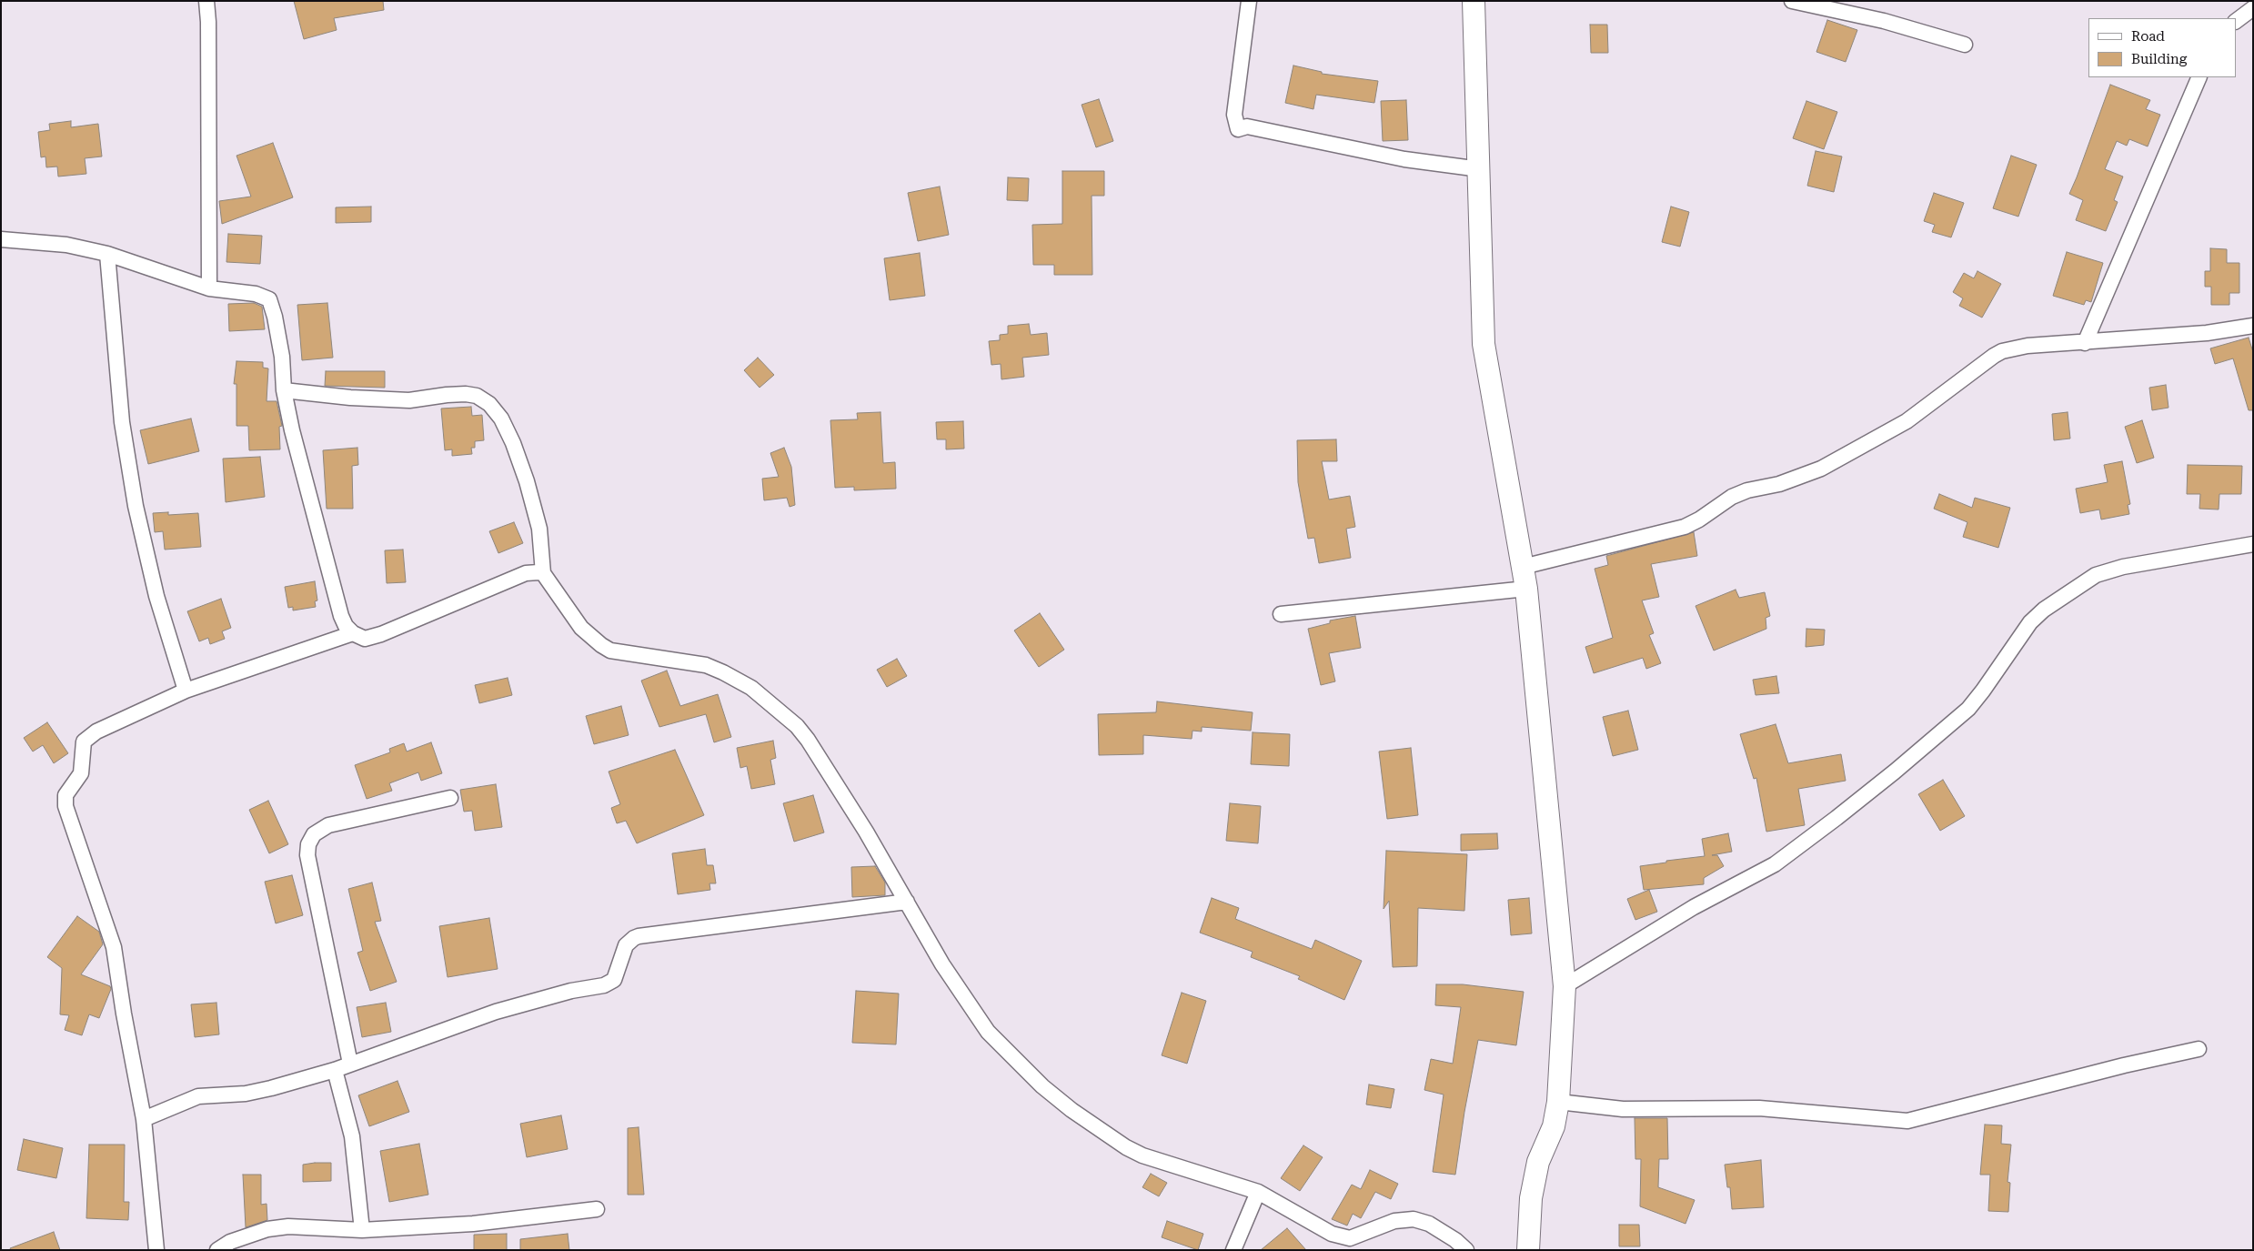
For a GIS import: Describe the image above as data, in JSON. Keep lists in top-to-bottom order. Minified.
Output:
{"legend":["Road","Building"]}
